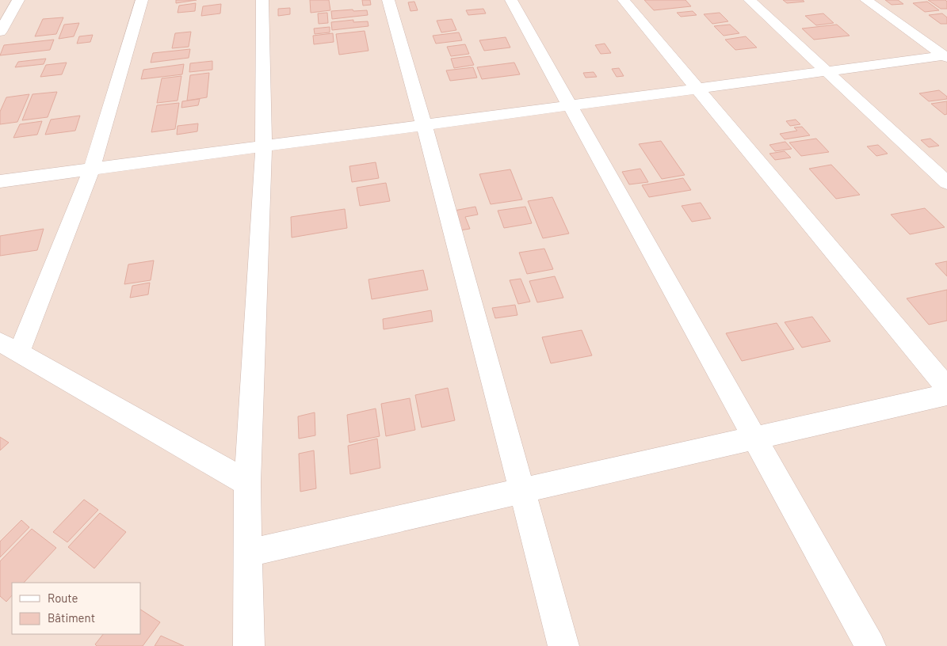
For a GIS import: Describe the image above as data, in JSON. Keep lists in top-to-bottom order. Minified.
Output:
{"legend":["Route","Bâtiment"]}
